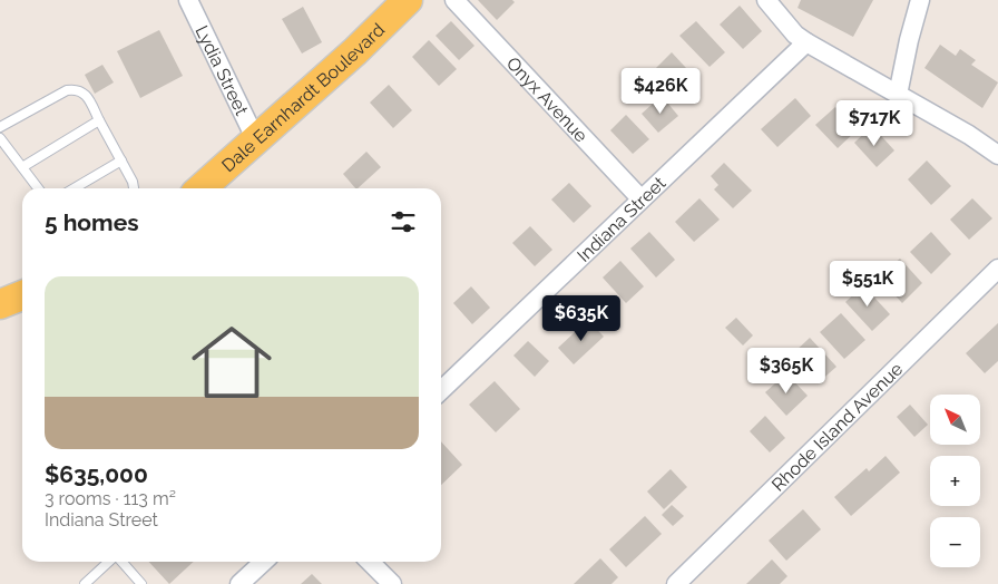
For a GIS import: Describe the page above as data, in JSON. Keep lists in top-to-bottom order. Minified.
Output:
{"streets":{"main road":["Dale Earnhardt Boulevard"],"street":["Lydia Street","Onyx Avenue","Indiana Street","Rhode Island Avenue"]},"crossings":[["Lydia Street","Dale Earnhardt Boulevard"],["Onyx Avenue","Indiana Street"]],"north":"top left","page":{"price":["$426K","$717K","$551K","$635K","$365K"],"heading":"5 homes","list":[{"name":"$635,000","note":"3 rooms · 113 m² · Indiana Street"}],"map_buttons":["+","−"]}}
